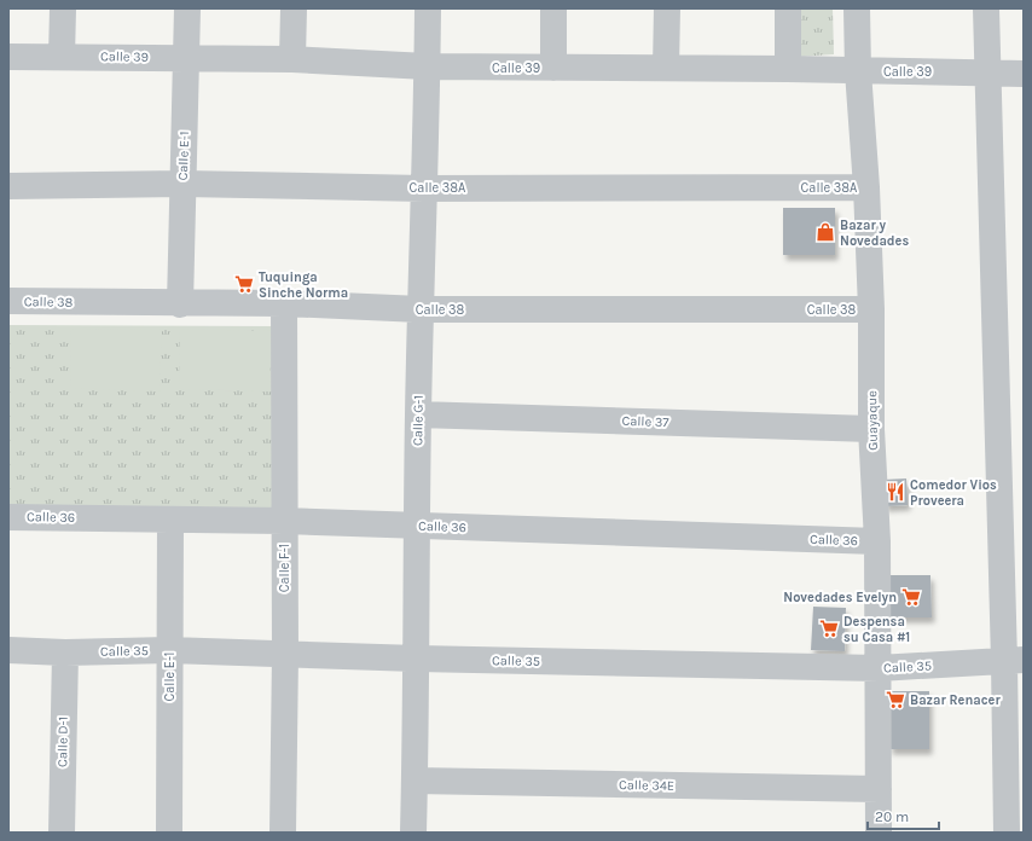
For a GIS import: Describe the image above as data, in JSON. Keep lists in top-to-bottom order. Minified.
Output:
{"streets":{"street":["Calle 39","Calle E-1","Calle 38A","Calle 38","Calle G-1","Guayaque","Calle 37","Calle 36","Calle F-1","Calle 35","Calle D-1","Calle 34E"]},"crossings":[["Calle 39","Calle E-1"],["Calle 39","Calle G-1"],["Calle 39","Guayaque"],["Calle E-1","Calle 38A"],["Calle E-1","Calle 38"],["Calle E-1","Calle 36"],["Calle E-1","Calle 35"],["Calle 38A","Calle G-1"],["Calle 38A","Guayaque"],["Calle 38","Calle G-1"],["Calle 38","Guayaque"],["Calle 38","Calle F-1"],["Calle G-1","Calle 37"],["Calle G-1","Calle 36"],["Calle G-1","Calle 35"],["Calle G-1","Calle 34E"],["Guayaque","Calle 37"],["Guayaque","Calle 36"],["Guayaque","Calle 35"],["Guayaque","Calle 34E"],["Calle 36","Calle F-1"],["Calle F-1","Calle 35"],["Calle 35","Calle D-1"]],"places":{"shop":["Bazar y Novedades"],"supermarket":["Tuquinga Sinche Norma","Novedades Evelyn","Despensa su Casa #1","Bazar Renacer"],"restaurant":["Comedor Vios Proveera"]},"scale_bar":"20 m"}
